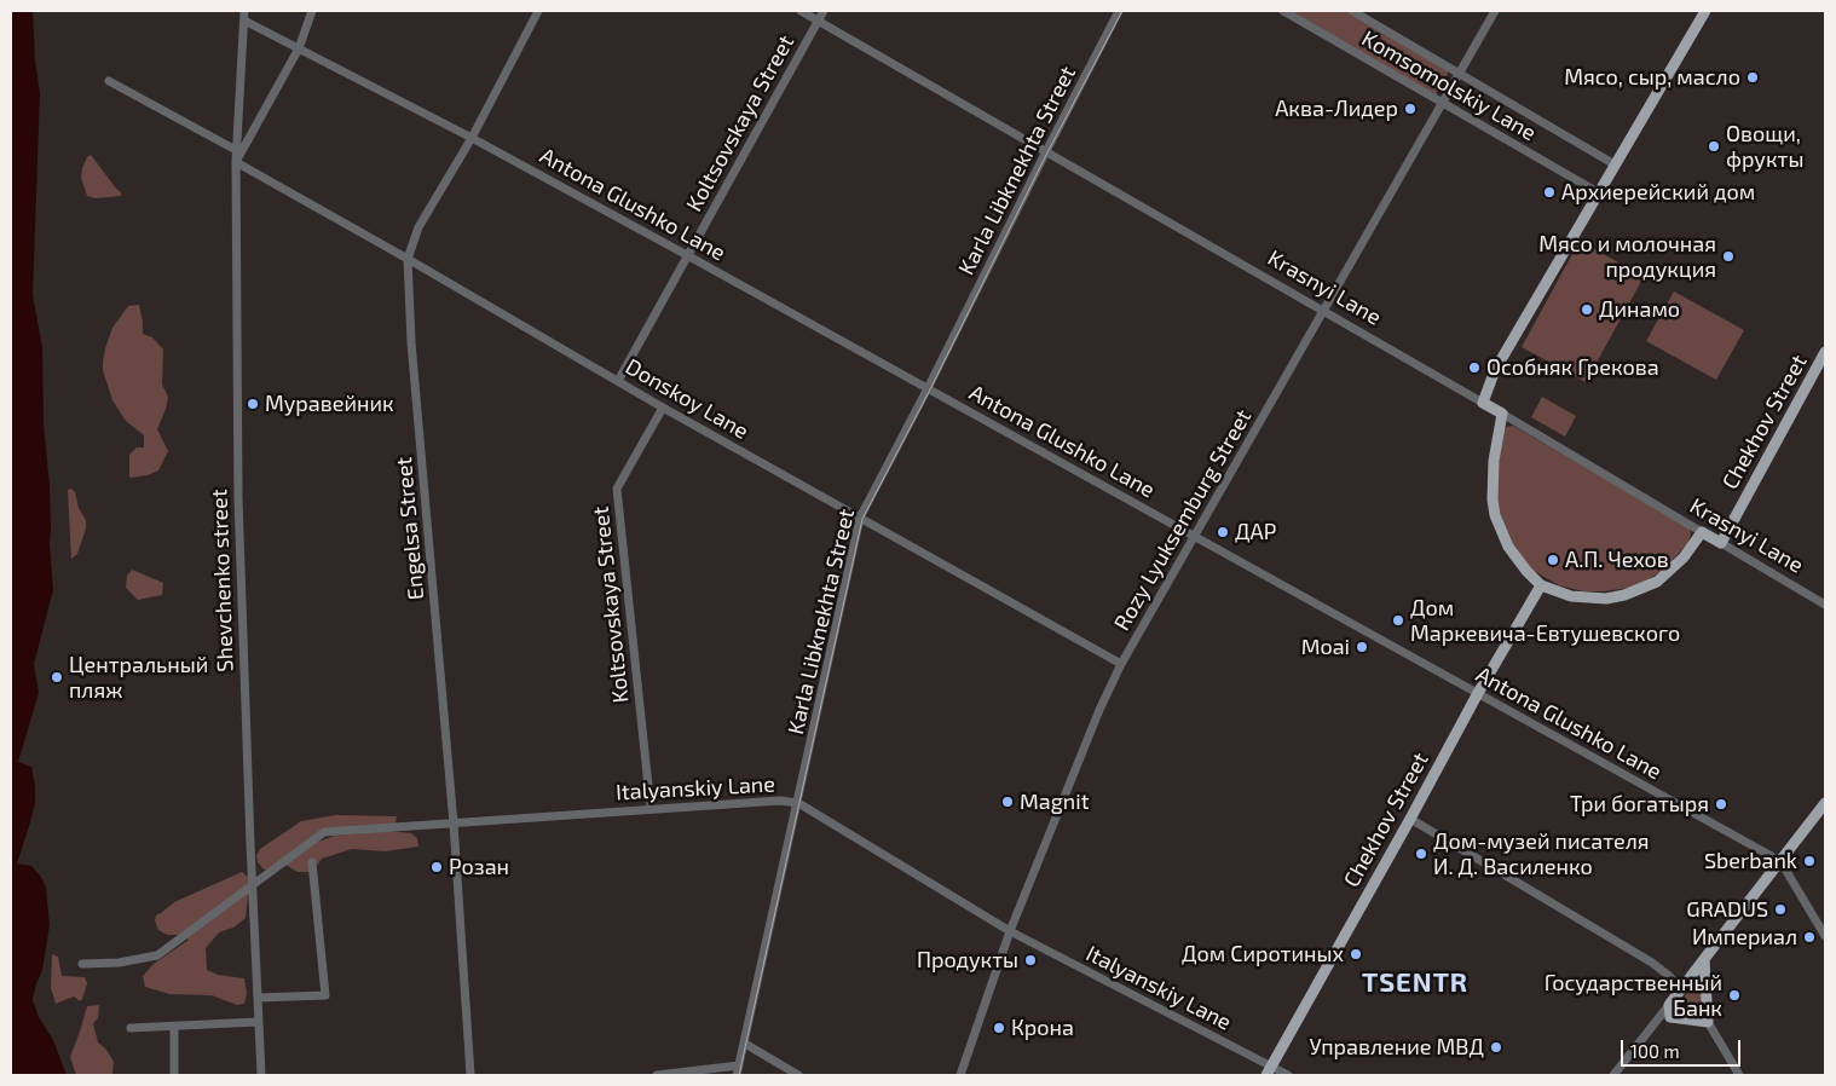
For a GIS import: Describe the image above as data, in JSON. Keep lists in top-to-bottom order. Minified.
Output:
{"streets":{"main road":["Krasnyi Lane","Chekhov Street"],"street":["Komsomolskiy Lane","Koltsovskaya Street","Karla Libknekhta Street","Antona Glushko Lane","Donskoy Lane","Rozy Lyuksemburg Street","Engelsa Street","Shevchenko street","Italyanskiy Lane"]},"crossings":[["Komsomolskiy Lane","Rozy Lyuksemburg Street"],["Koltsovskaya Street","Antona Glushko Lane"],["Koltsovskaya Street","Krasnyi Lane"],["Koltsovskaya Street","Donskoy Lane"],["Koltsovskaya Street","Italyanskiy Lane"],["Karla Libknekhta Street","Antona Glushko Lane"],["Karla Libknekhta Street","Krasnyi Lane"],["Karla Libknekhta Street","Donskoy Lane"],["Karla Libknekhta Street","Italyanskiy Lane"],["Antona Glushko Lane","Chekhov Street"],["Antona Glushko Lane","Rozy Lyuksemburg Street"],["Antona Glushko Lane","Engelsa Street"],["Antona Glushko Lane","Shevchenko street"],["Krasnyi Lane","Chekhov Street"],["Krasnyi Lane","Rozy Lyuksemburg Street"],["Donskoy Lane","Rozy Lyuksemburg Street"],["Donskoy Lane","Engelsa Street"],["Donskoy Lane","Shevchenko street"],["Chekhov Street","Italyanskiy Lane"],["Rozy Lyuksemburg Street","Italyanskiy Lane"],["Engelsa Street","Italyanskiy Lane"]],"districts":["TSENTR"],"places":["Мясо, сыр, масло","Аква-Лидер","Овощи, фрукты","Архиерейский дом","Мясо и молочная продукция","Динамо","Особняк Грекова","Муравейник","ДАР","А.П. Чехов","Дом Маркевича-Евтушевского","Moai","Центральный пляж","Magnit","Три богатыря","Дом-музей писателя И. Д. Василенко","Sberbank","Розан","GRADUS","Империал","Дом Сиротиных","Продукты","Государственный Банк","Крона","Управление МВД"],"scale_bar":"100 m"}
